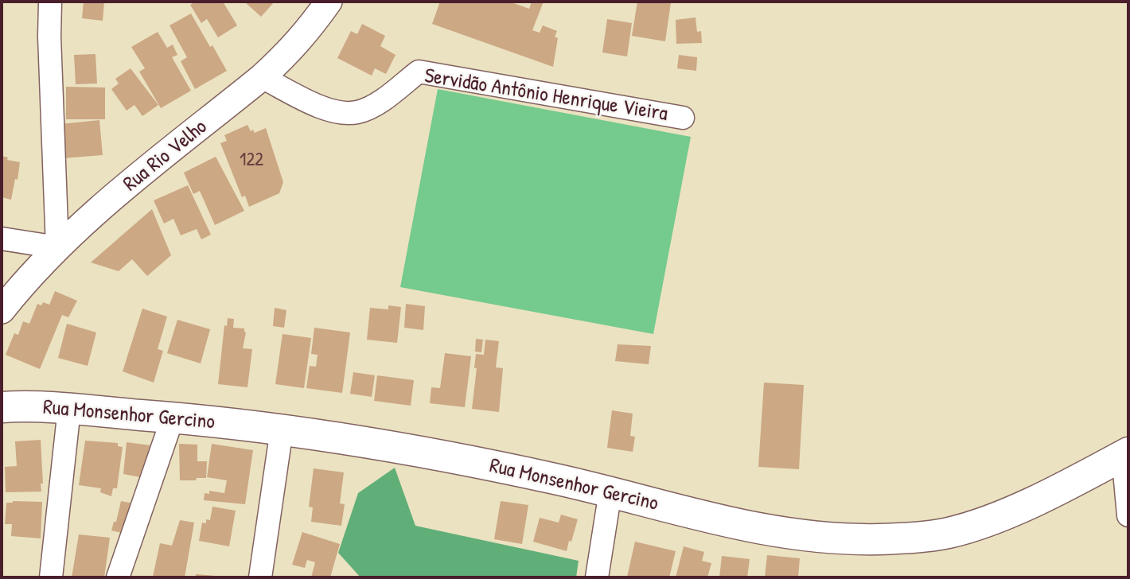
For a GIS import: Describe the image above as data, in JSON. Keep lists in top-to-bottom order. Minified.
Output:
{"streets":{"main road":["Rua Monsenhor Gercino"],"street":["Servidão Antônio Henrique Vieira","Rua Rio Velho"]},"crossings":[["Servidão Antônio Henrique Vieira","Rua Rio Velho"]],"house_numbers":["122"]}
